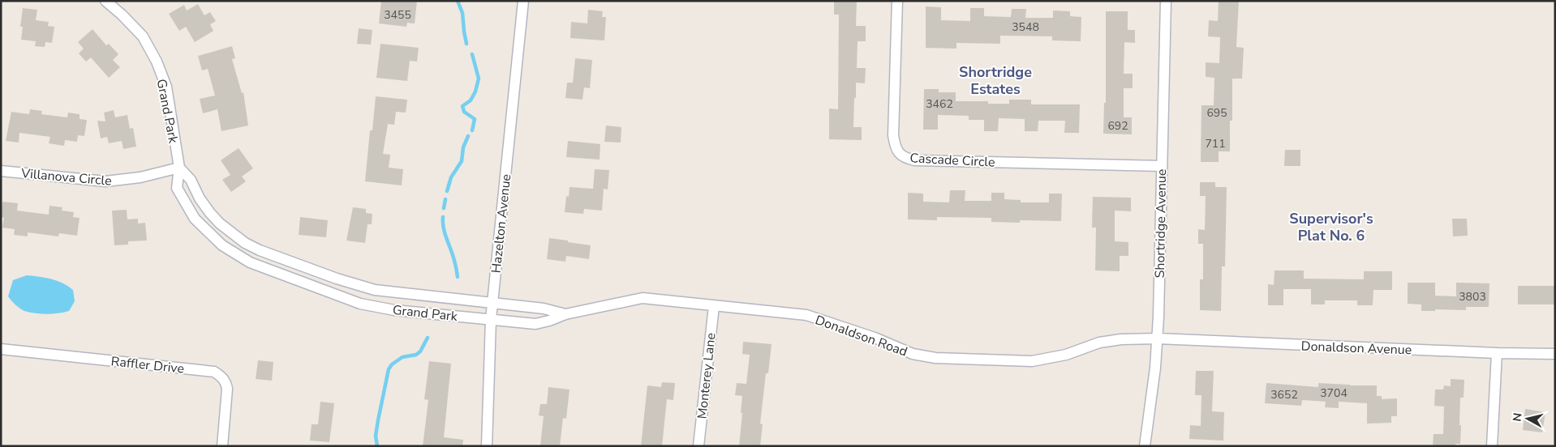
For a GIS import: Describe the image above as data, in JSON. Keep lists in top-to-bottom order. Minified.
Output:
{"streets":{"street":["Grand Park","Cascade Circle","Villanova Circle","Hazelton Avenue","Shortridge Avenue","Donaldson Road","Donaldson Avenue","Raffler Drive","Monterey Lane"]},"crossings":[["Grand Park","Villanova Circle"],["Grand Park","Hazelton Avenue"],["Grand Park","Donaldson Road"],["Cascade Circle","Shortridge Avenue"],["Hazelton Avenue","Donaldson Road"],["Shortridge Avenue","Donaldson Road"],["Shortridge Avenue","Donaldson Avenue"],["Donaldson Road","Donaldson Avenue"],["Donaldson Road","Monterey Lane"]],"districts":["Shortridge Estates","Supervisor's Plat No. 6"],"house_numbers":["3455","3548","3462","695","692","711","3803","3704","3652"],"north":"left"}
